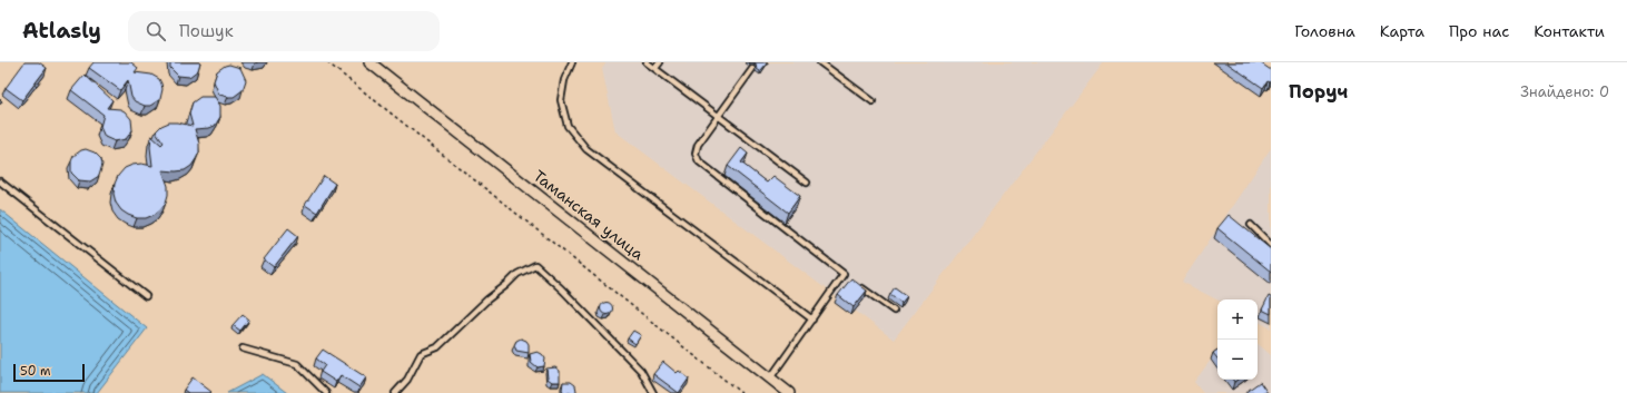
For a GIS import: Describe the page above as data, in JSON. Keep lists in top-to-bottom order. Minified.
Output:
{"streets":{"street":["Таманская улица"]},"scale_bar":"50 m","page":{"header":"Atlasly","search":"Пошук","nav":["Головна","Карта","Про нас","Контакти"],"heading":["Поруч","Знайдено: 0"],"map_buttons":["+","−"],"scale":"50 m"}}
